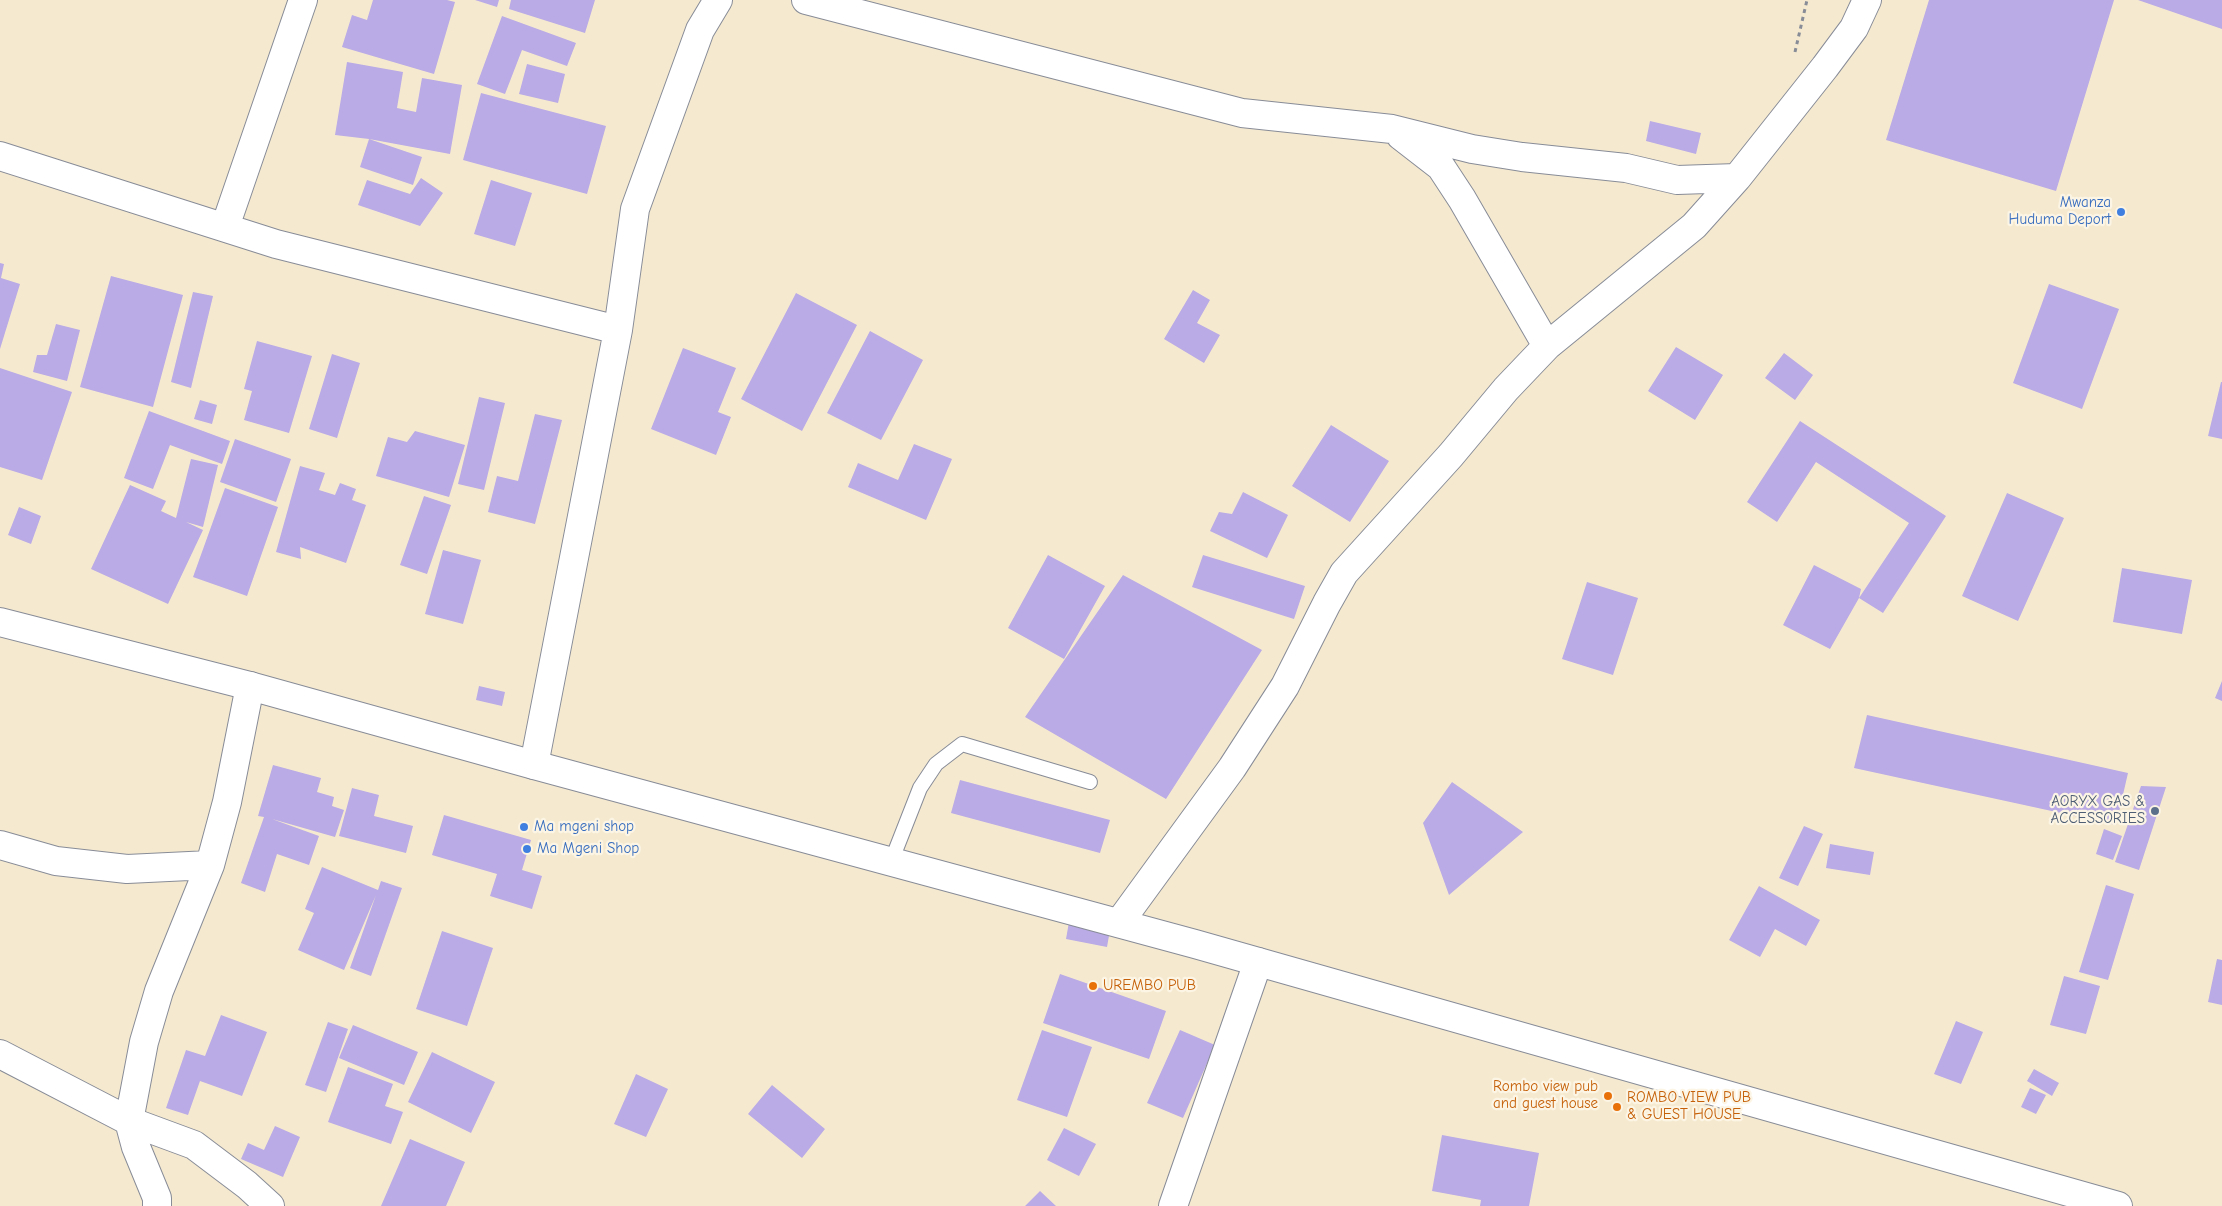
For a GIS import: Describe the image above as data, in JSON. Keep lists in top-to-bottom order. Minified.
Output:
{"places":["Mwanza Huduma Deport","AORYX GAS & ACCESSORIES","Ma mgeni shop","Ma Mgeni Shop","UREMBO PUB","Rombo view pub and guest house","ROMBO VIEW PUB & GUEST HOUSE"]}
